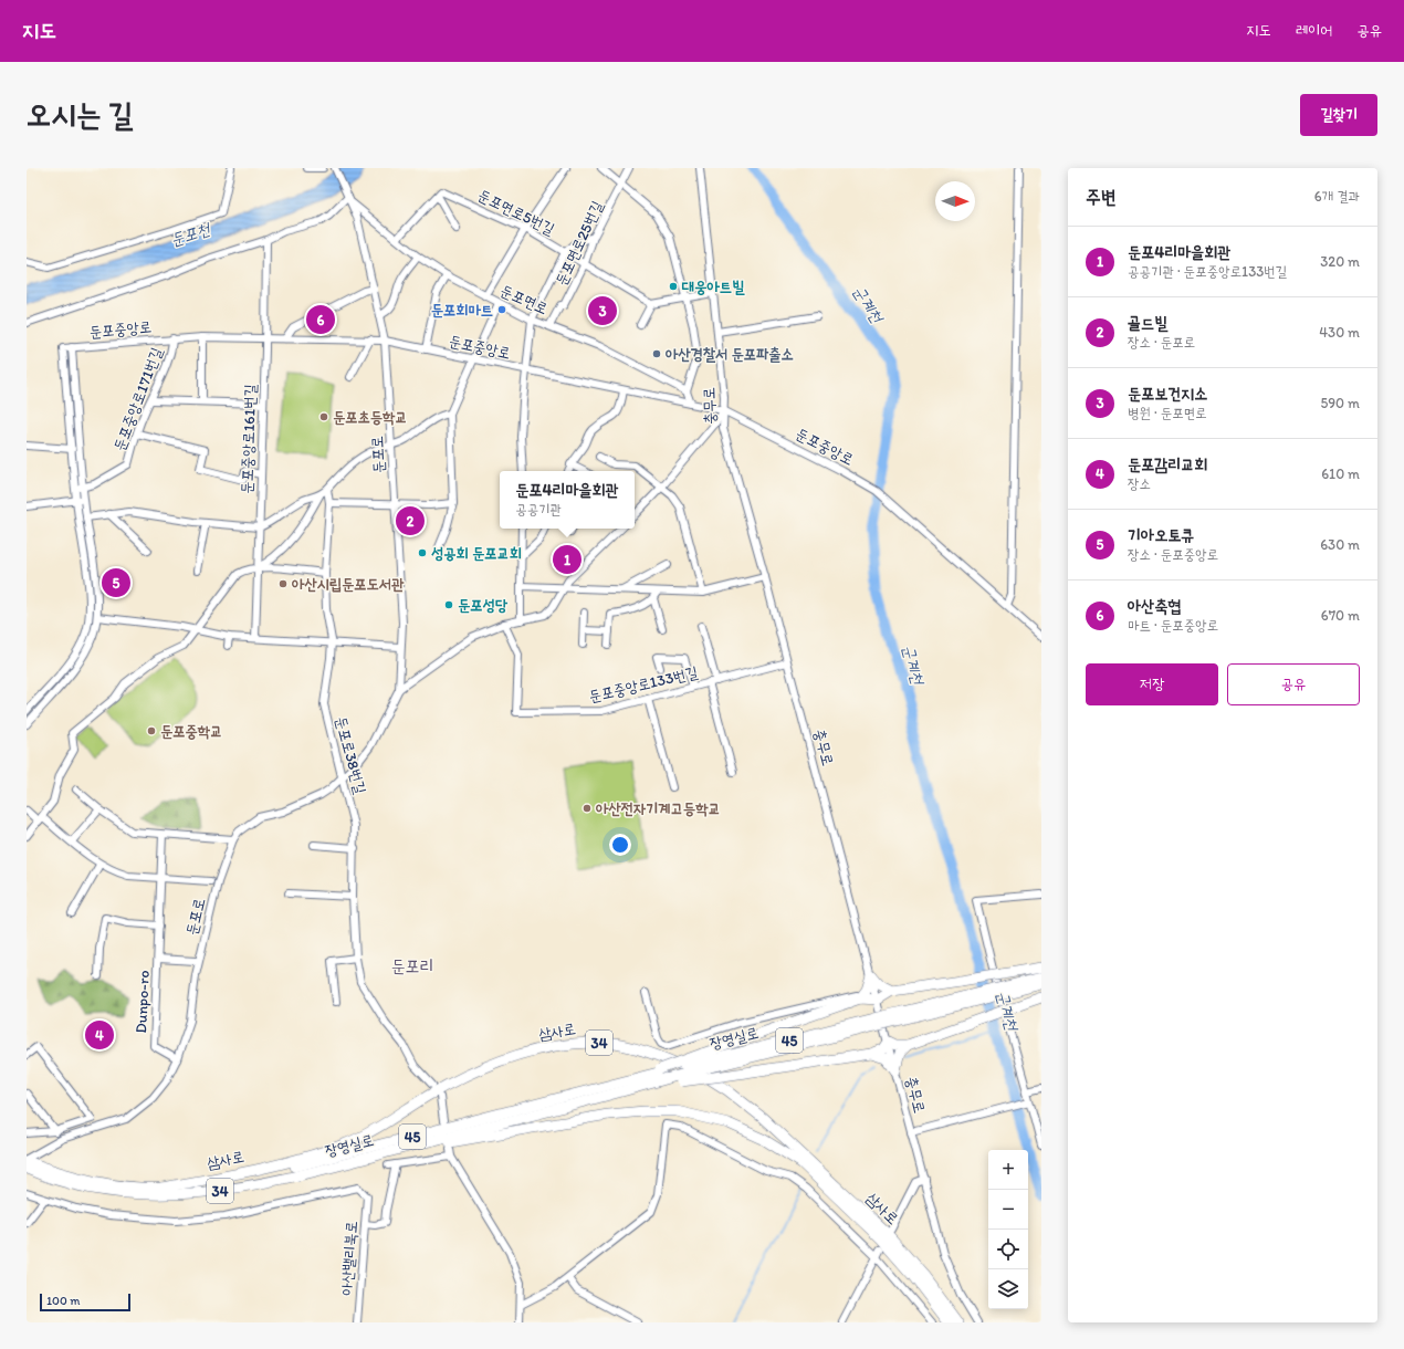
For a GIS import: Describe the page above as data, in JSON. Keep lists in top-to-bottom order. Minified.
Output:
{"streets":{"highway":["삼사로","장영실로","45","34"],"street":["둔포면로5번길","둔포면로25번길","둔포면로","둔포중앙로","둔포중앙로171번길","충무로","둔포중앙로161번길","둔포로","둔포중앙로133번길","둔포로38번길","Dunpo-ro","아산밸리북로"]},"crossings":[["둔포면로5번길","둔포면로25번길"],["둔포면로25번길","둔포면로"],["둔포면로","둔포로"],["둔포중앙로","둔포중앙로171번길"],["둔포중앙로","충무로"],["둔포중앙로","둔포중앙로161번길"],["둔포중앙로","둔포로"],["충무로","둔포중앙로133번길"],["둔포로","둔포중앙로133번길"],["둔포로","둔포로38번길"],["둔포로","Dunpo-ro"],["둔포로","장영실로"],["삼사로","장영실로"],["장영실로","45"]],"districts":["둔포리"],"water":["둔포천","군계천"],"places":["대웅아트빌","둔포회마트","아산경찰서 둔포파출소","둔포초등학교","성공회 둔포교회","아산시립둔포도서관","둔포성당","둔포중학교","아산전자기계고등학교"],"scale_bar":"100 m","north":"right","page":{"header":"지도","nav":["지도","레이어","공유"],"buttons":["길찾기",["저장","공유"]],"title":"오시는 길","heading":["주변","6개 결과"],"list":[{"mark":"1","name":"둔포4리마을회관","note":"공공기관 · 둔포중앙로133번길","value":"320 m"},{"mark":"2","name":"골드빌","note":"장소 · 둔포로","value":"430 m"},{"mark":"3","name":"둔포보건지소","note":"병원 · 둔포면로","value":"590 m"},{"mark":"4","name":"둔포감리교회","note":"장소","value":"610 m"},{"mark":"5","name":"기아오토큐","note":"장소 · 둔포중앙로","value":"630 m"},{"mark":"6","name":"아산축협","note":"마트 · 둔포중앙로","value":"670 m"}],"pins":["3","6","2","1","5","4"],"popup":["둔포4리마을회관","공공기관"],"map_buttons":["+","−"],"scale":"100 m"}}
